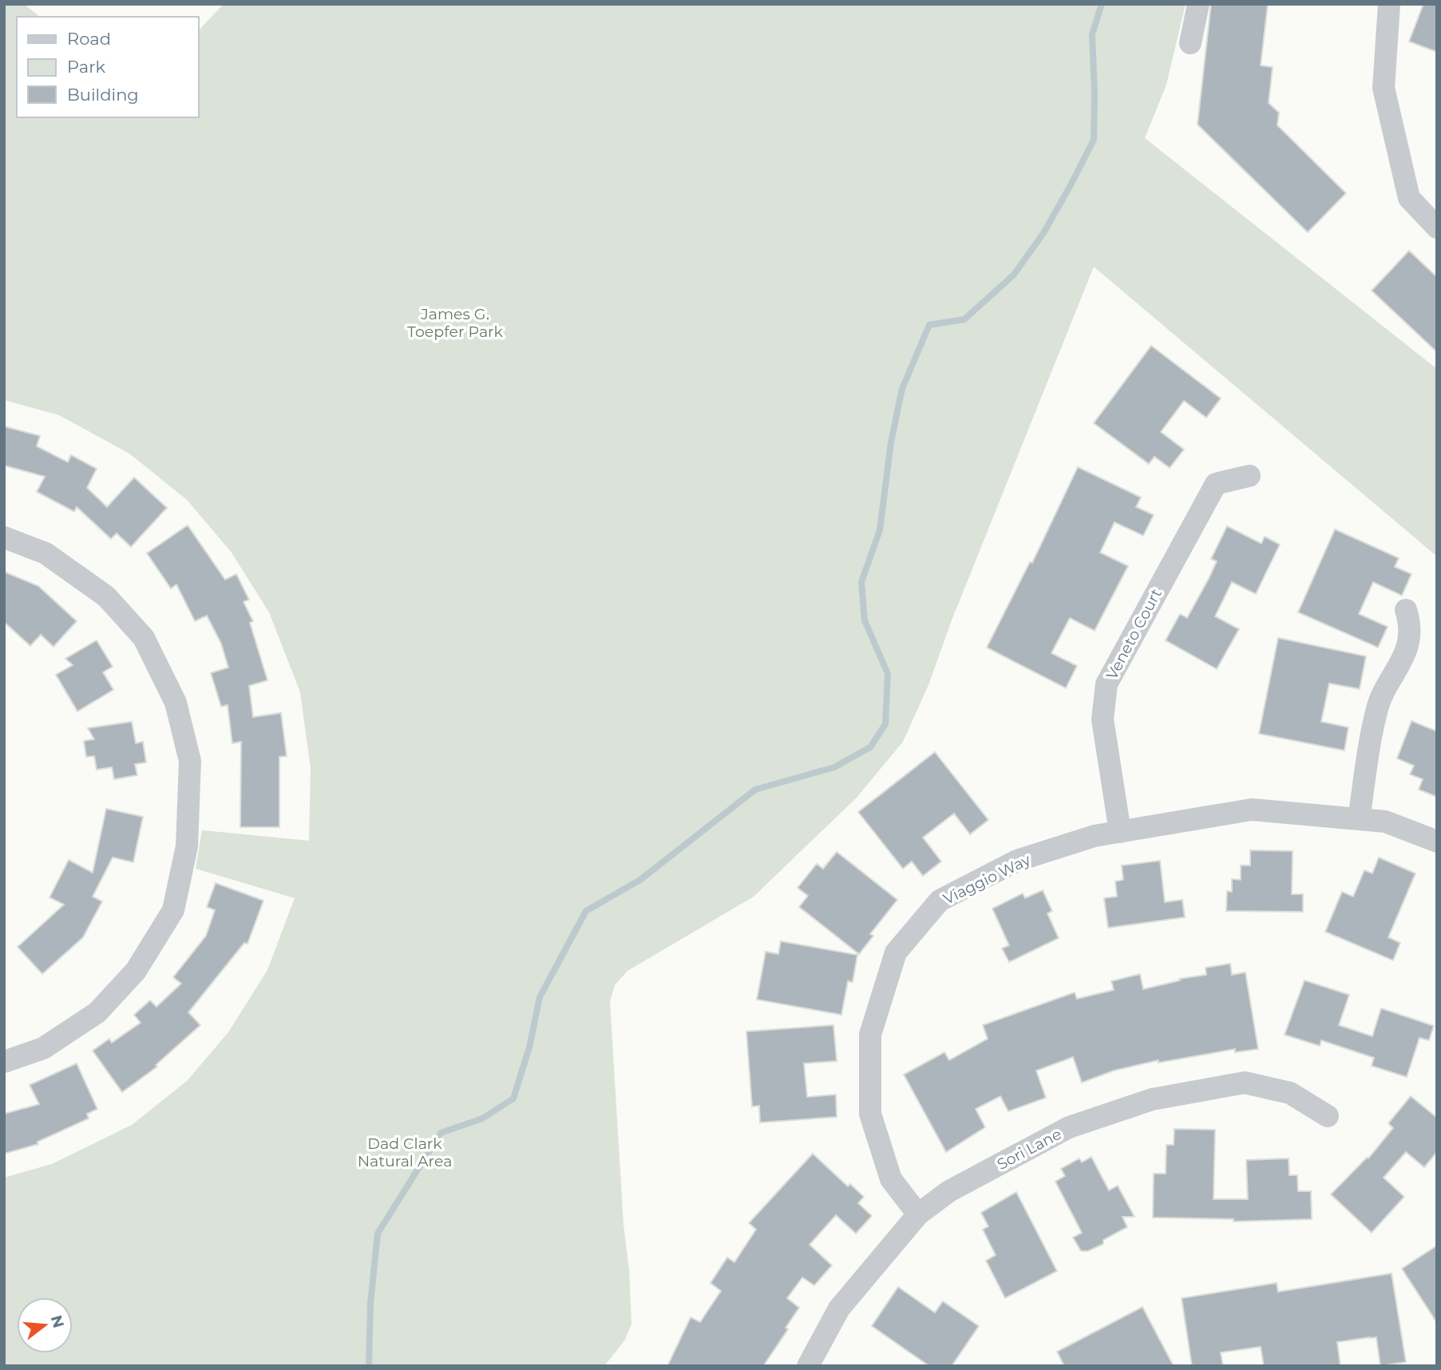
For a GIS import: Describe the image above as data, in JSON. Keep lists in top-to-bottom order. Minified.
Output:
{"streets":{"street":["Veneto Court","Viaggio Way","Sori Lane"]},"crossings":[["Veneto Court","Viaggio Way"],["Viaggio Way","Sori Lane"]],"parks":["James G. Toepfer Park","Dad Clark Natural Area"],"legend":["Road","Park","Building"],"north":"right"}
